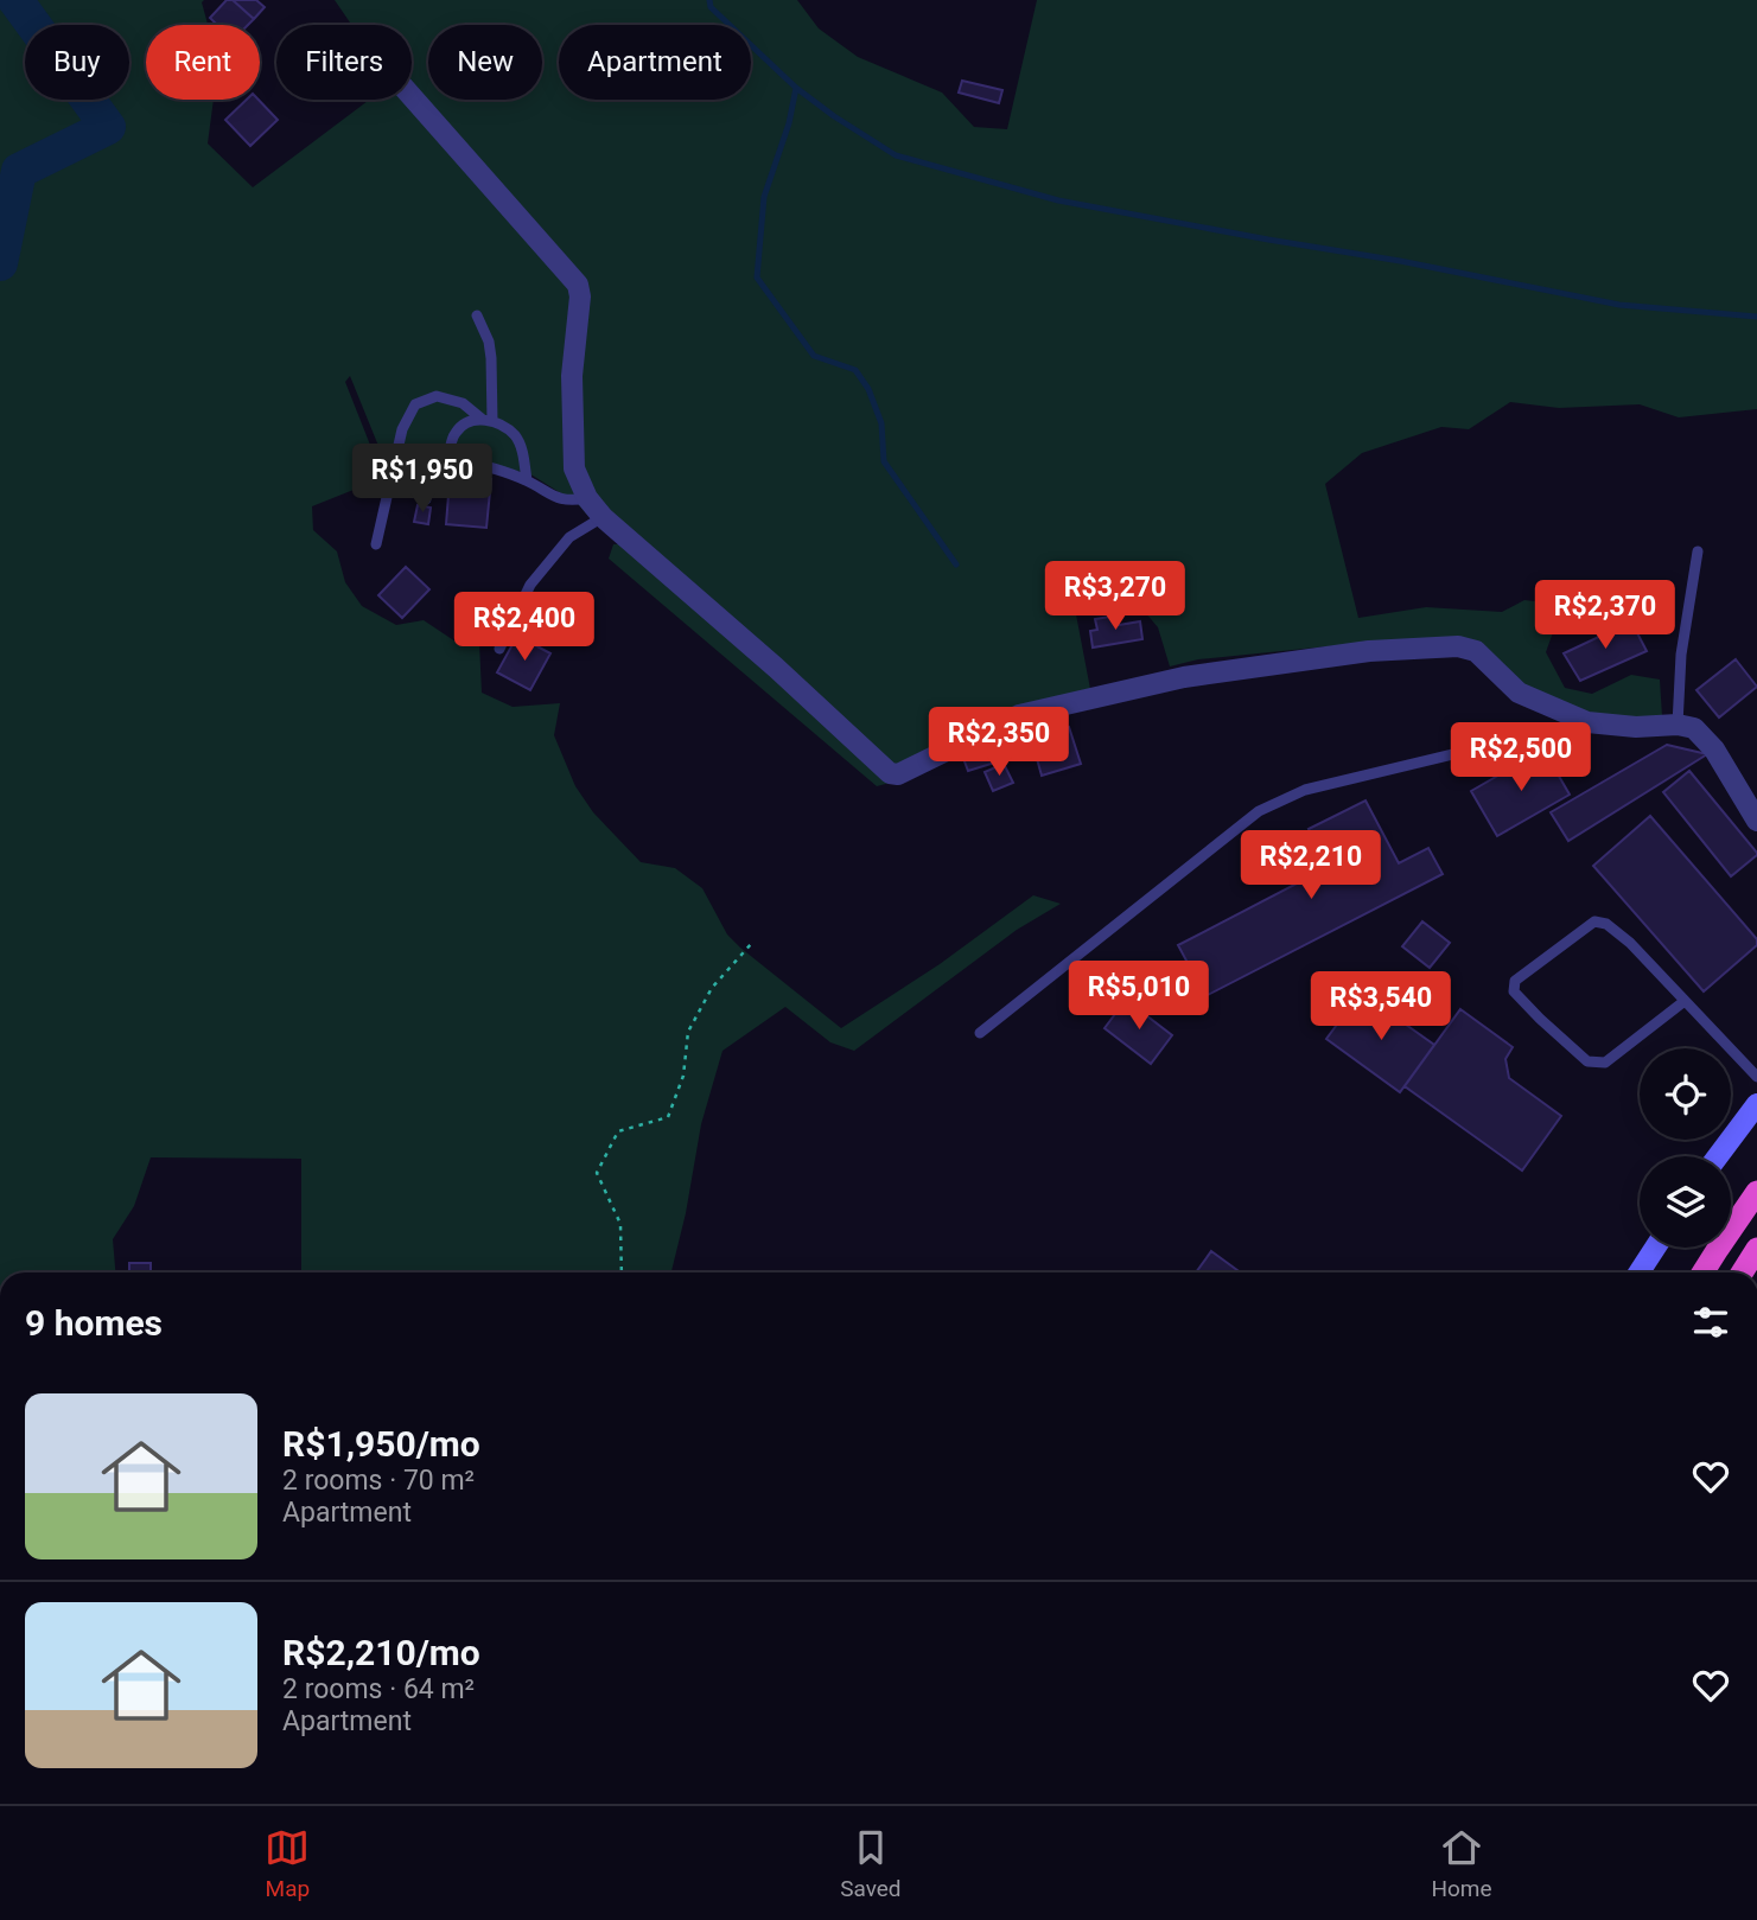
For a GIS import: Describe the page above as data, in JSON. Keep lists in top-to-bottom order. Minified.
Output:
{"page":{"chip":["Buy","Rent","Filters","New","Apartment"],"price":["R$1,950","R$3,270","R$2,370","R$2,400","R$2,350","R$2,500","R$2,210","R$5,010","R$3,540"],"heading":"9 homes","list":[{"name":"R$1,950/mo","note":"2 rooms · 70 m² · Apartment"},{"name":"R$2,210/mo","note":"2 rooms · 64 m² · Apartment"}],"tabs":["Map","Saved","Home"]}}
